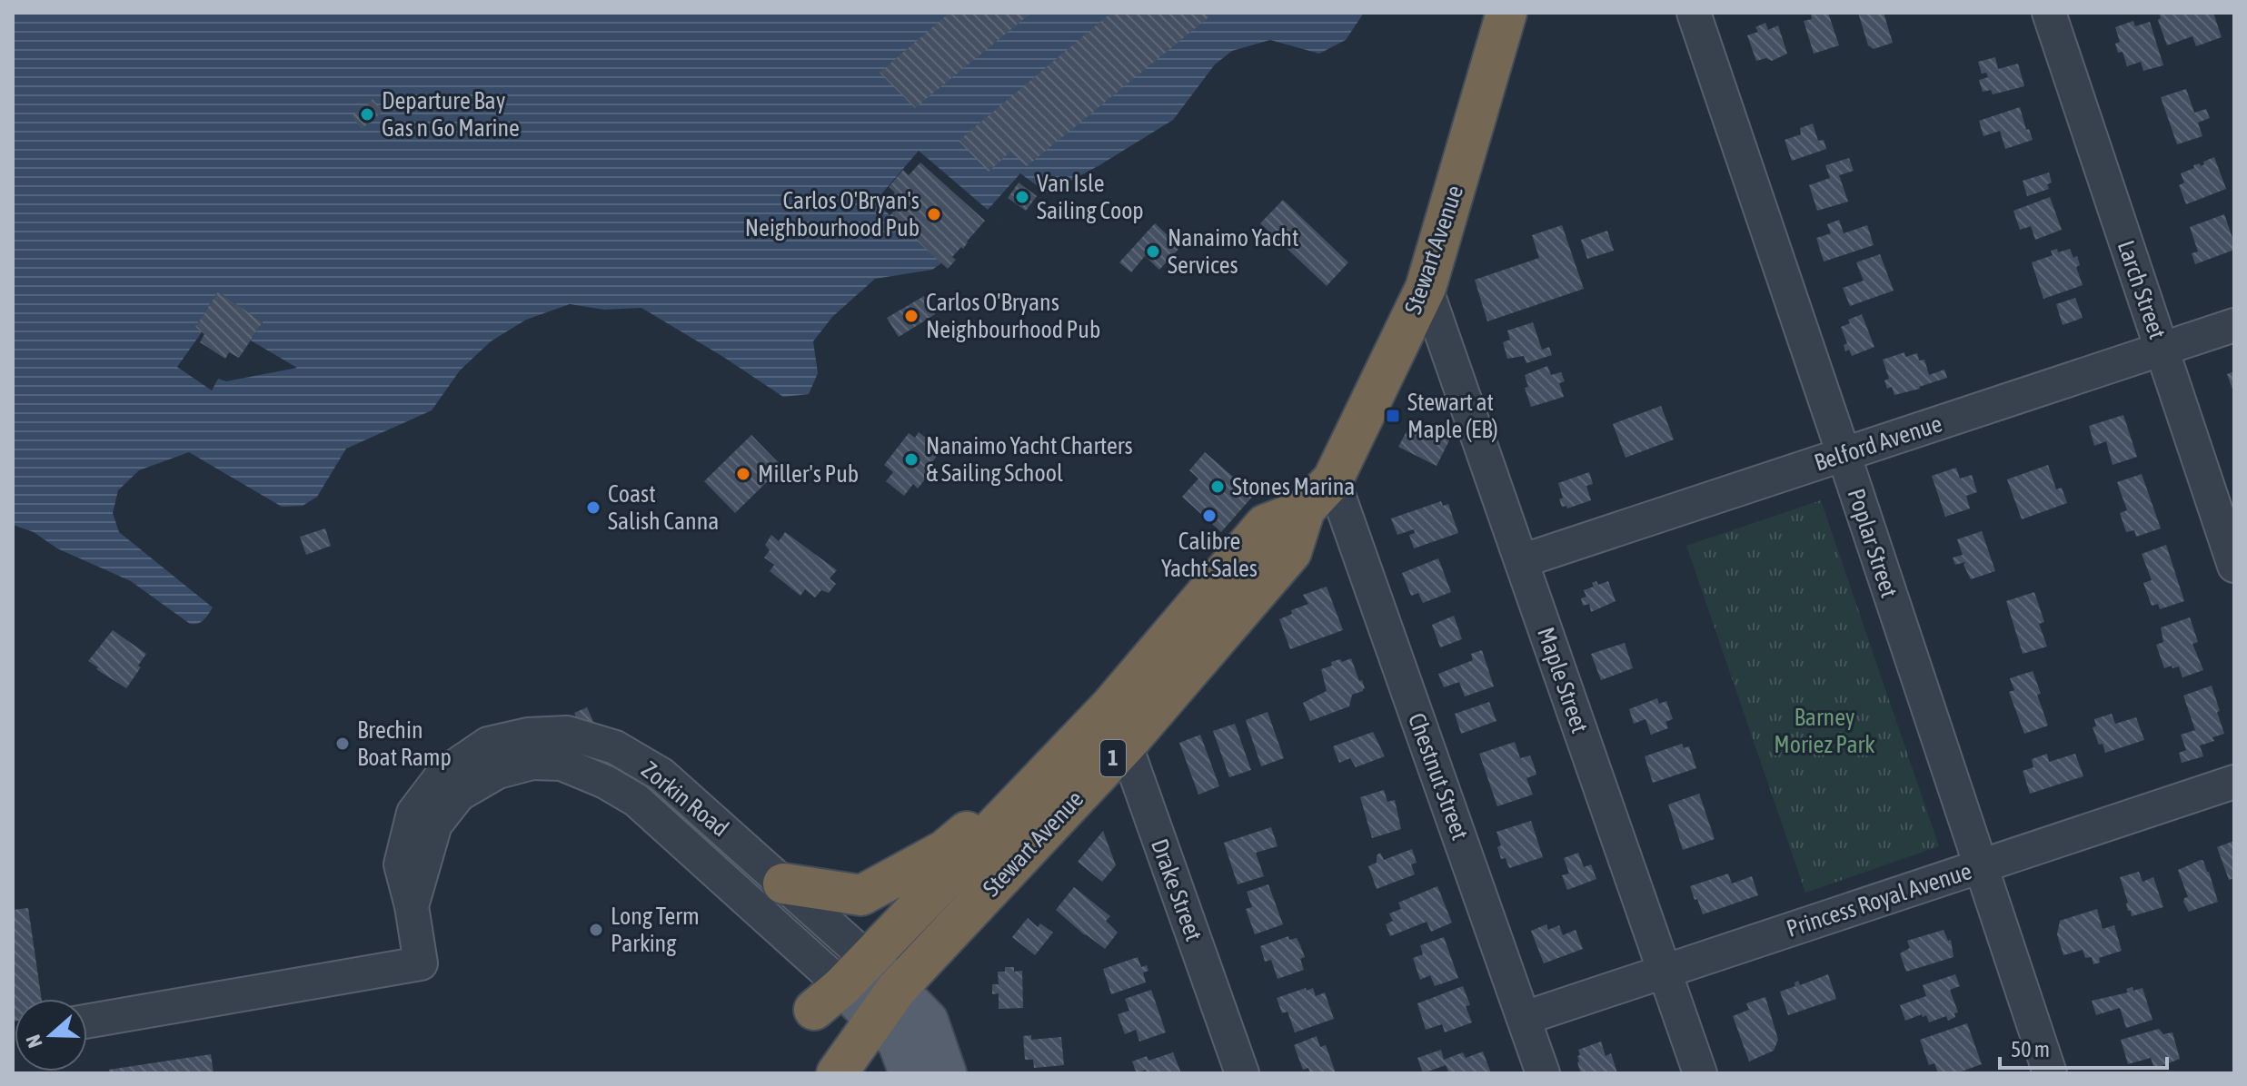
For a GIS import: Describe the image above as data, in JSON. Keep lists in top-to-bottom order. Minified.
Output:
{"streets":{"highway":["Stewart Avenue","1"],"street":["Larch Street","Belford Avenue","Poplar Street","Maple Street","Chestnut Street","Zorkin Road","Drake Street","Princess Royal Avenue"]},"crossings":[["Stewart Avenue","Maple Street"],["Stewart Avenue","Chestnut Street"],["Stewart Avenue","Zorkin Road"],["Stewart Avenue","Drake Street"],["Larch Street","Belford Avenue"],["Belford Avenue","Poplar Street"],["Belford Avenue","Maple Street"],["Poplar Street","Princess Royal Avenue"],["Maple Street","Princess Royal Avenue"],["Chestnut Street","Princess Royal Avenue"]],"parks":["Barney Moriez Park"],"places":{"other":["Departure Bay Gas n Go Marine","Van Isle Sailing Coop","Carlos O'Bryan's Neighbourhood Pub","Nanaimo Yacht Services","Carlos O'Bryans Neighbourhood Pub","Nanaimo Yacht Charters & Sailing School","Miller's Pub","Stones Marina","Coast Salish Canna","Calibre Yacht Sales","Brechin Boat Ramp","Long Term Parking"],"transit":["Stewart at Maple (EB)"]},"scale_bar":"50 m","north":"left"}
